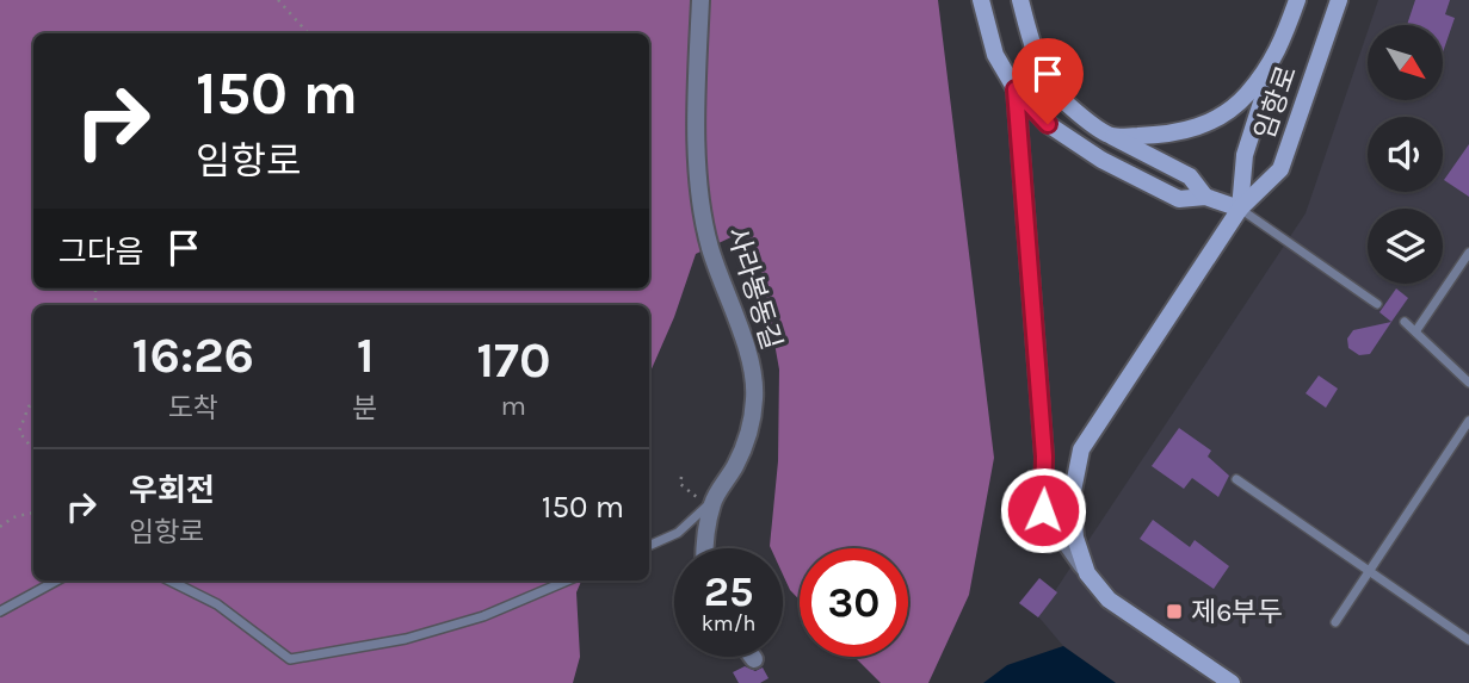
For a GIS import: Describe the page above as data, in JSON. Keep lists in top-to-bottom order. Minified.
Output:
{"streets":{"main road":["임항로"],"street":["사라봉동길"]},"places":{"transit":["제6부두"]},"north":"bottom right","page":{"turn":["150 m","임항로"],"then":"그다음","eta":["16:26","도착","1","분","170","m"],"list":[{"name":"우회전","note":"임항로","value":"150 m"}],"speed":"25 km/h","limit":"30"}}
